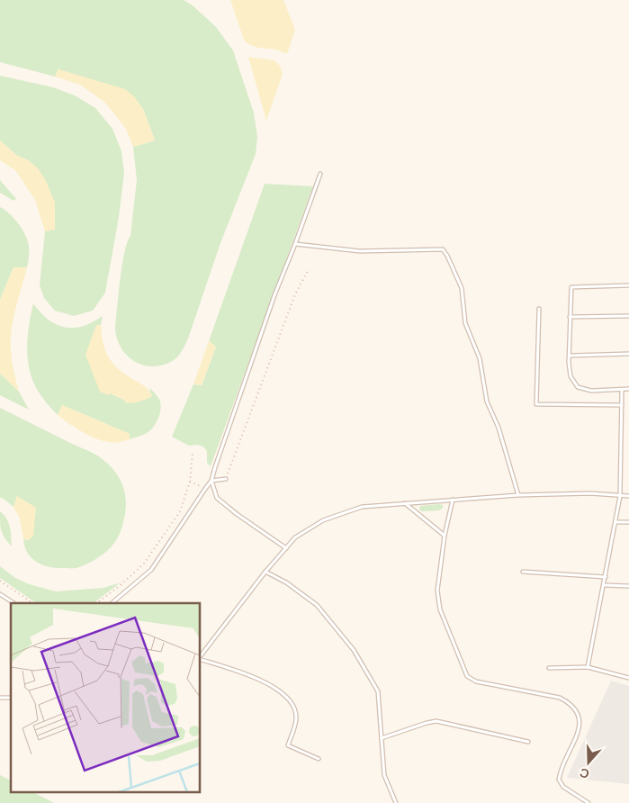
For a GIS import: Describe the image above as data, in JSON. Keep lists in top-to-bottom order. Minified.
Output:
{"north":"bottom"}
